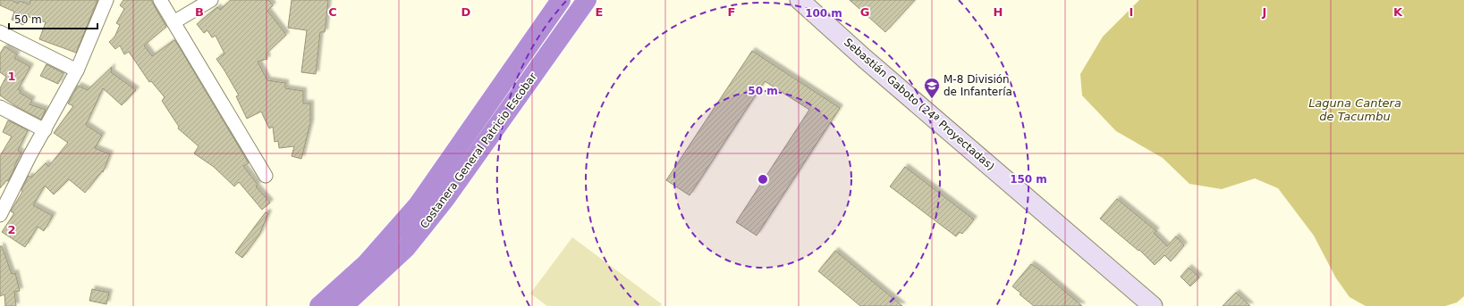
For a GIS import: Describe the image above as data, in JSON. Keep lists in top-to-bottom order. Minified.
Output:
{"streets":{"highway":["Costanera General Patricio Escobar"],"street":["Sebastián Gaboto (24ª Proyectadas)"]},"water":["Laguna Cantera de Tacumbu"],"places":{"school or university":["M-8 División de Infantería"]},"scale_bar":"50 m","grid":{"columns":["B","C","D","E","F","G","H","I","J","K"],"rows":["1","2"]},"rings":["100 m","50 m","150 m"]}
